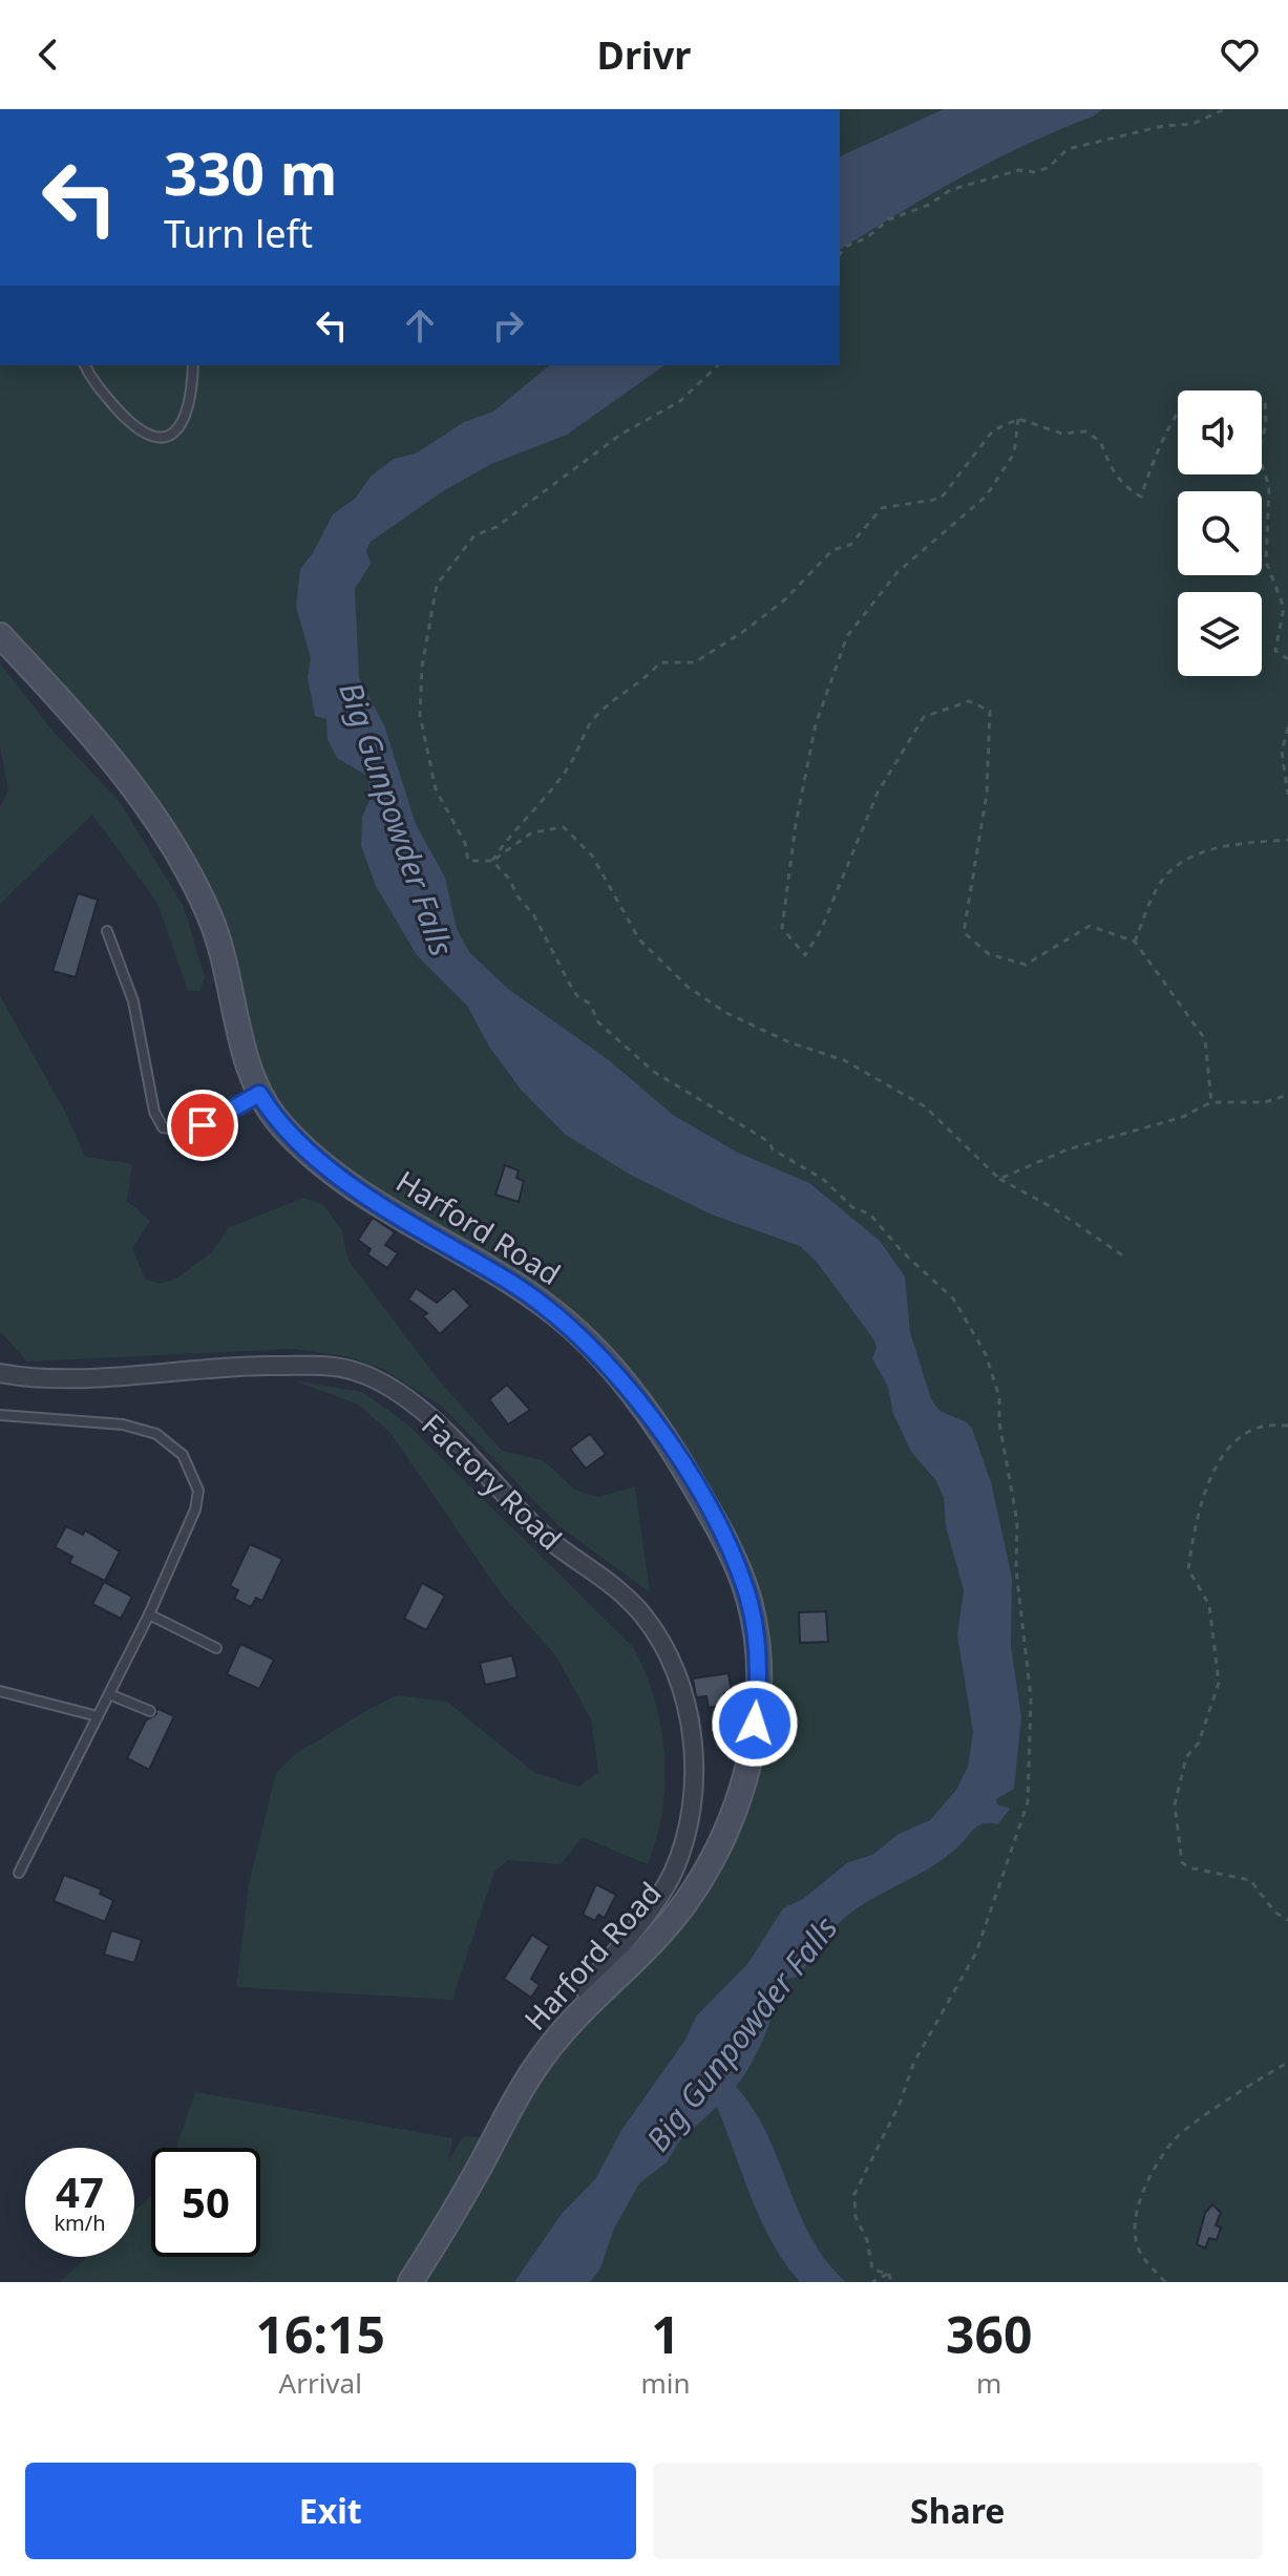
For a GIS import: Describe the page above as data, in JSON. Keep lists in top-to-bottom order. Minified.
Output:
{"streets":{"main road":["Harford Road"],"street":["Factory Road"]},"crossings":[["Harford Road","Factory Road"]],"water":["Big Gunpowder Falls"],"page":{"header":"Drivr","turn":["330 m","Turn left"],"speed":"47 km/h","limit":"50","eta":["16:15","Arrival","1","min","360","m"],"buttons":["Exit","Share"]}}
